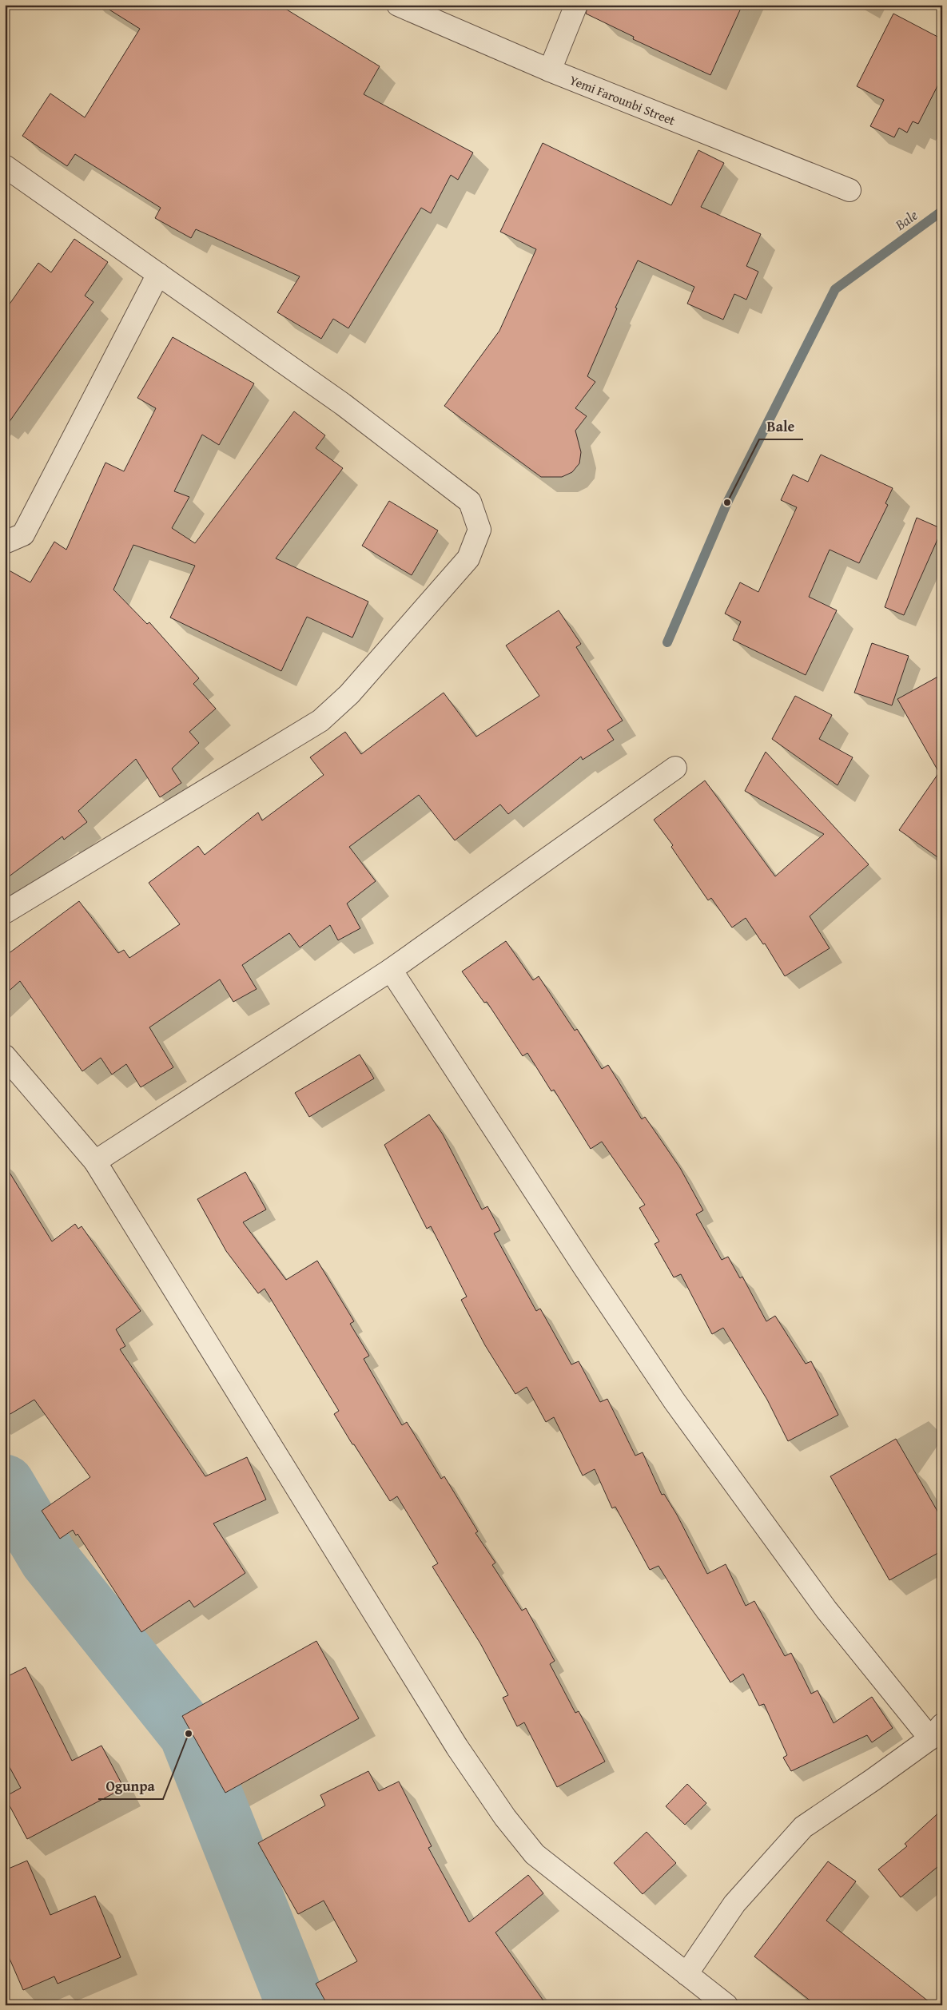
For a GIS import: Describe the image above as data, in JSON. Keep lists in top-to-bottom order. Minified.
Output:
{"streets":{"street":["Yemi Farounbi Street"]},"water":["Bale"],"places":["Bale","Ogunpa"]}
